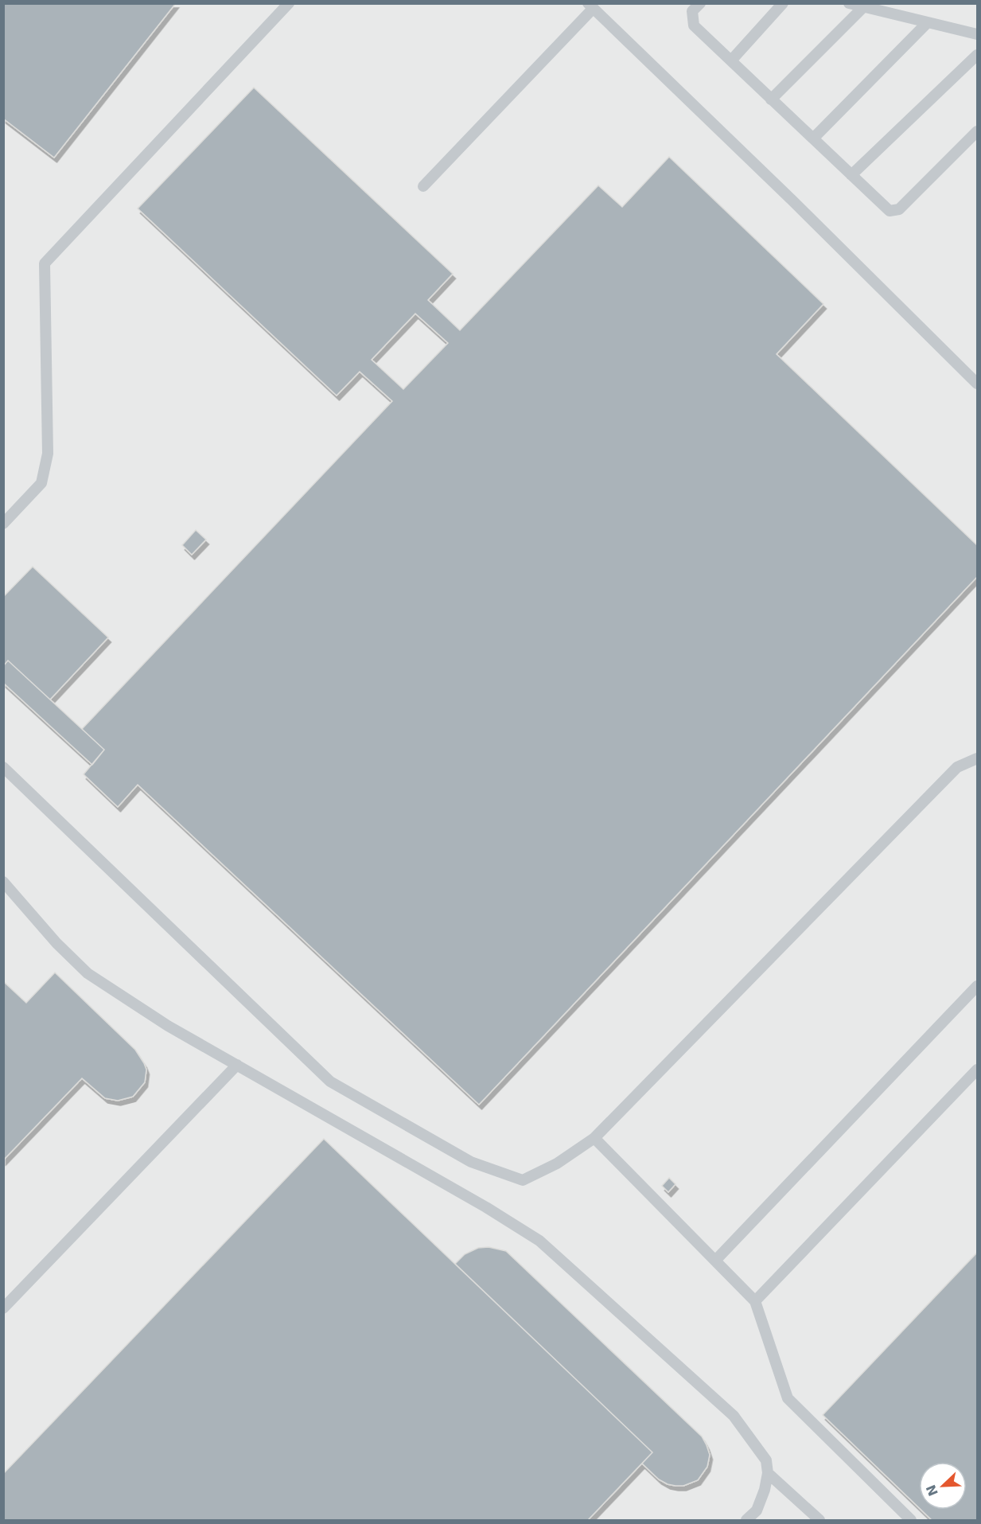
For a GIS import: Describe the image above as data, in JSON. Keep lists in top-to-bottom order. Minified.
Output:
{"north":"bottom left"}
